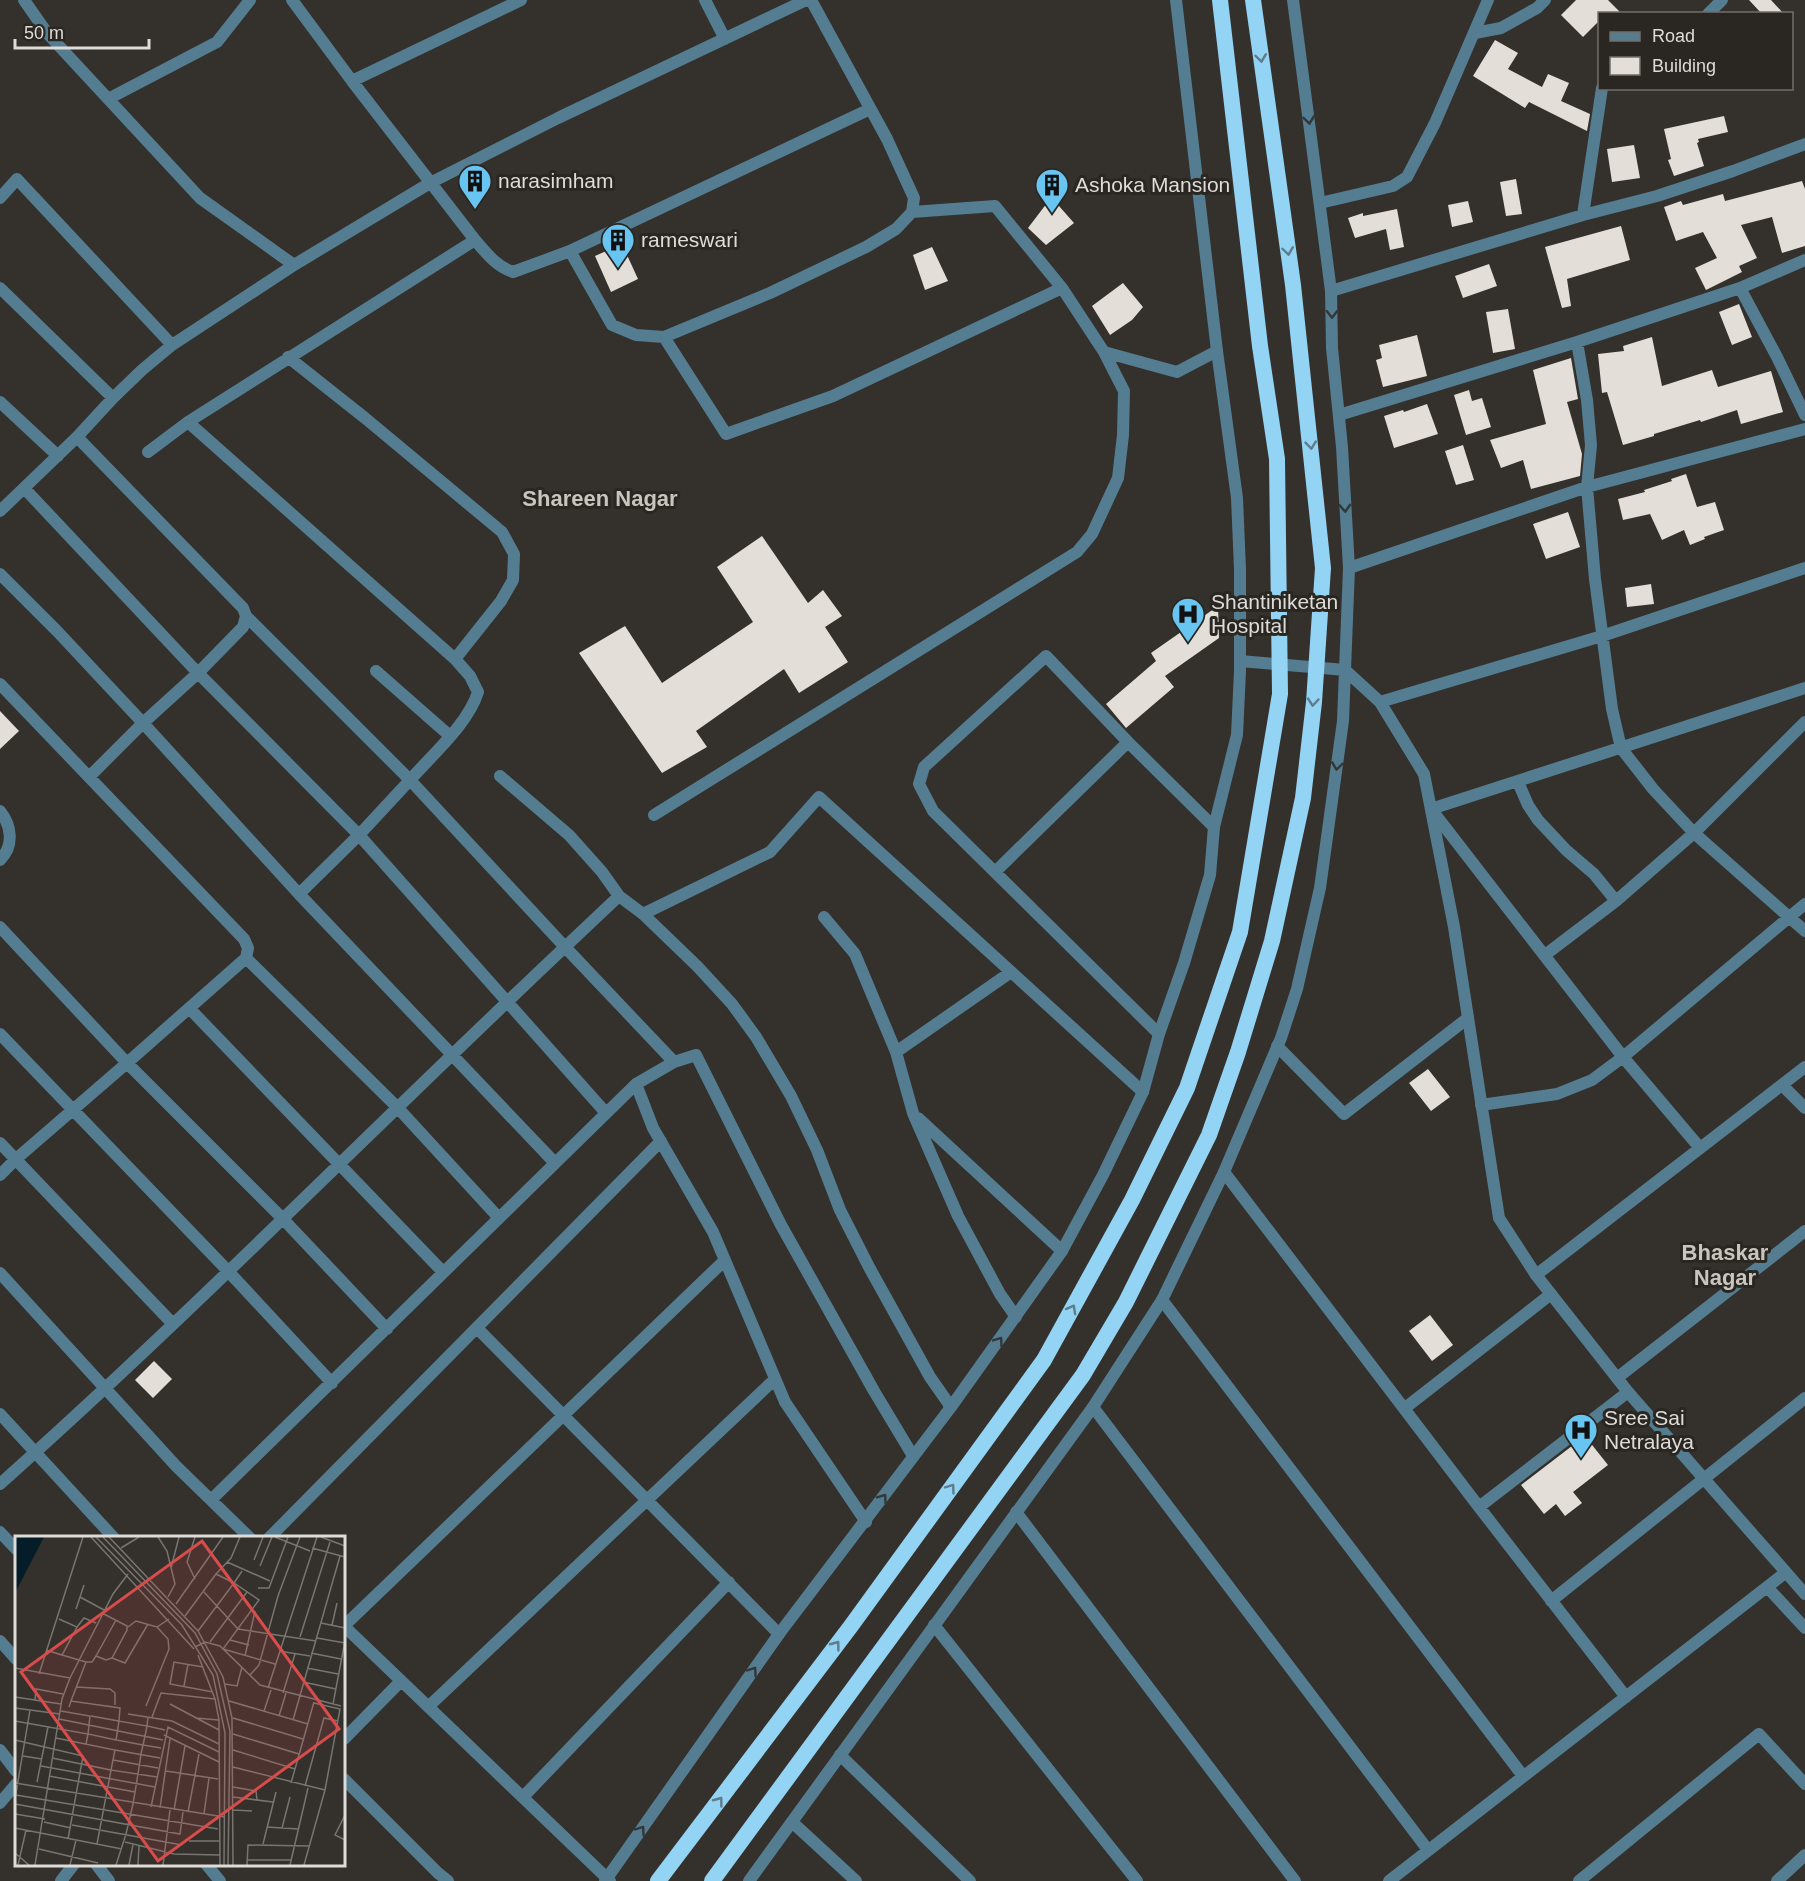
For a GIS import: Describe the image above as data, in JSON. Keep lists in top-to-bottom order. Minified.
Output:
{"districts":["Shareen Nagar","Bhaskar Nagar"],"places":{"building":["narasimham","Ashoka Mansion","rameswari"],"hospital":["Shantiniketan Hospital","Sree Sai Netralaya"]},"legend":["Road","Building"],"scale_bar":"50 m"}
